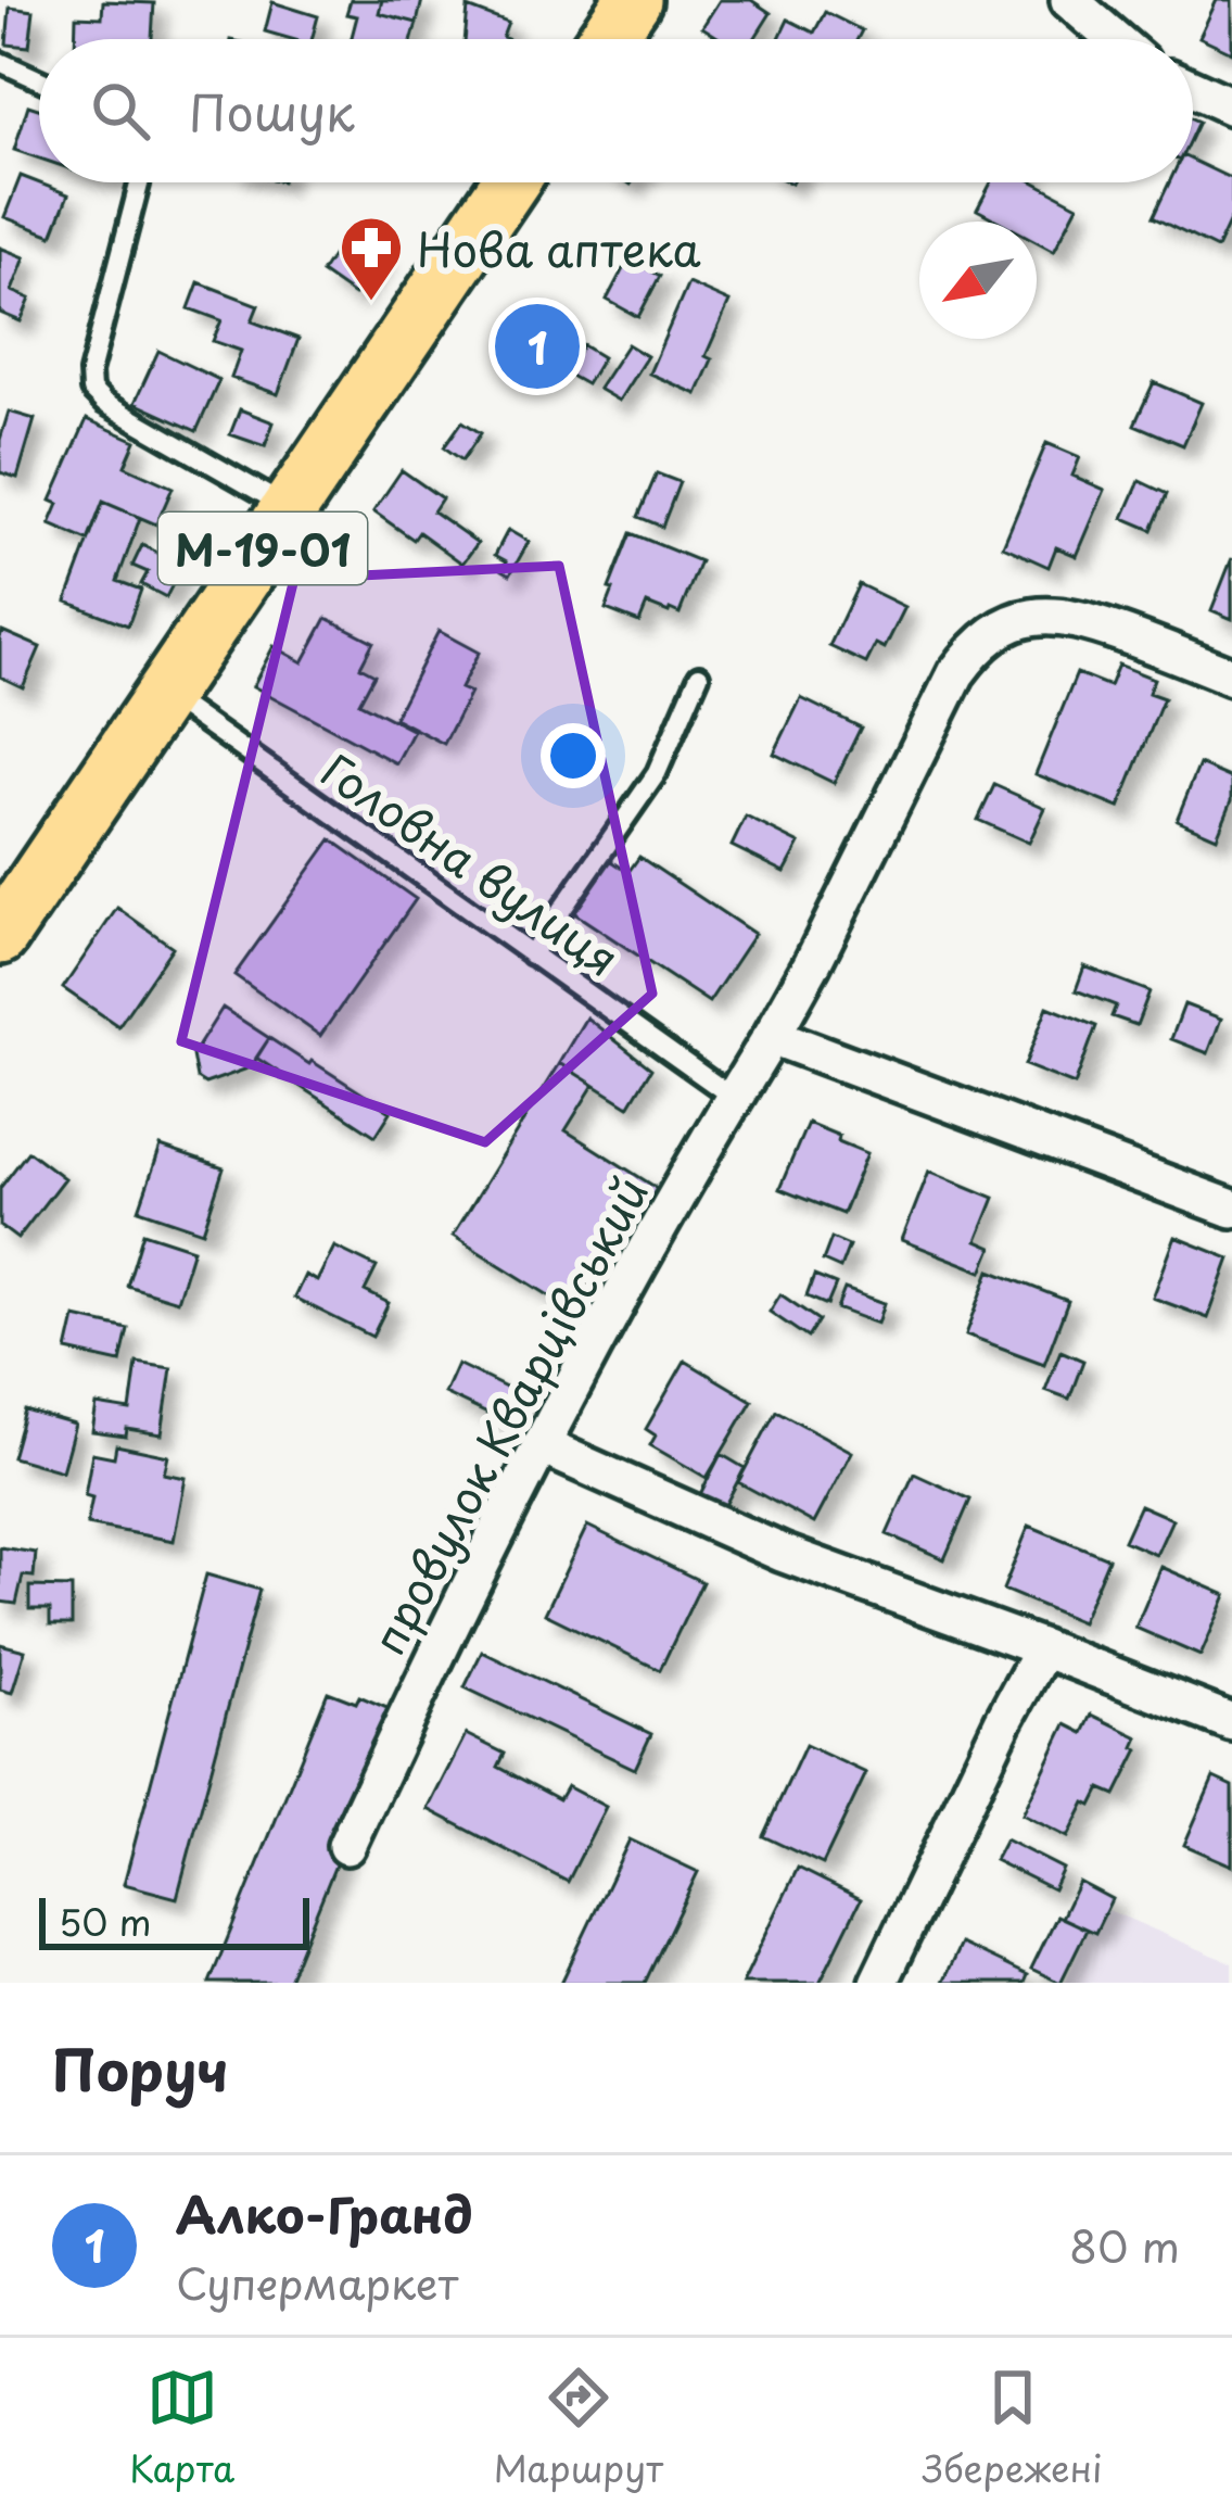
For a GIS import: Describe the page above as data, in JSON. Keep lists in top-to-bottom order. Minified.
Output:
{"streets":{"main road":["М-19-01"],"street":["провулок Кварцівський"],"lane":["Головна вулиця"]},"crossings":[["М-19-01","Головна вулиця"],["Головна вулиця","провулок Кварцівський"]],"places":{"pharmacy":["Нова аптека"]},"scale_bar":"50 m","north":"bottom left","page":{"search":"Пошук","pins":"1","scale":"50 m","heading":"Поруч","list":[{"mark":"1","name":"Алко-Гранд","note":"Супермаркет","value":"80 m"}],"nav":["Карта","Маршрут","Збережені"]}}
